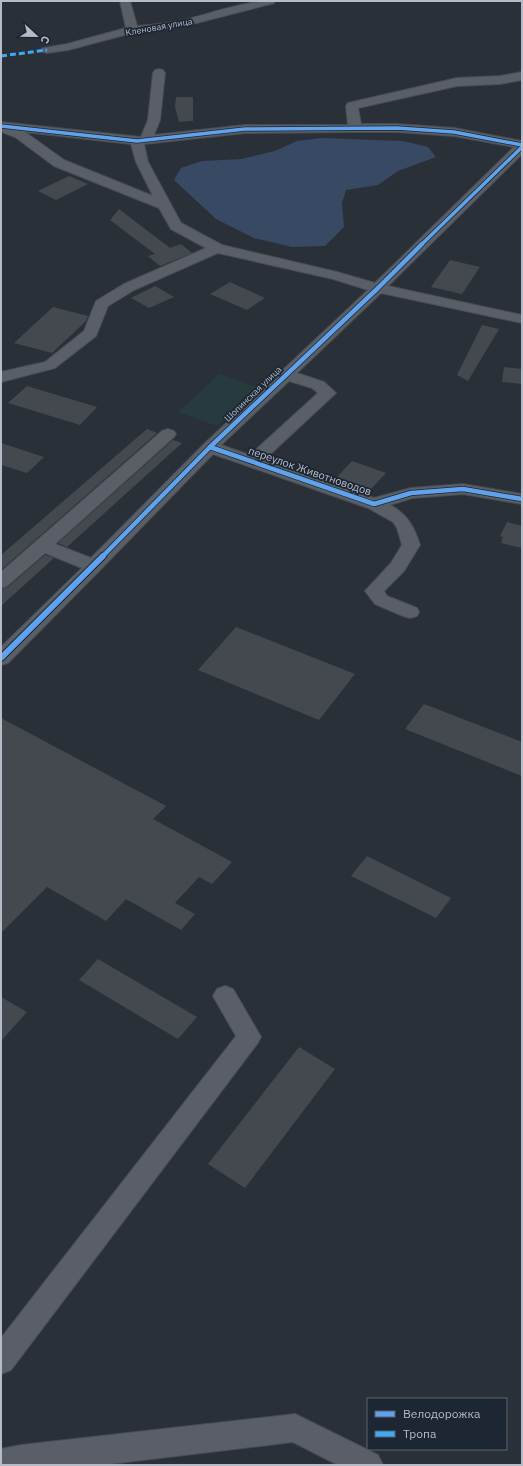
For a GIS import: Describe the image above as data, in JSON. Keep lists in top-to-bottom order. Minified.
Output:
{"streets":{"street":["Кленовая улица","Шопинская улица","переулок Животноводов"]},"crossings":[["Шопинская улица","переулок Животноводов"]],"legend":["Велодорожка","Тропа"],"north":"right"}
